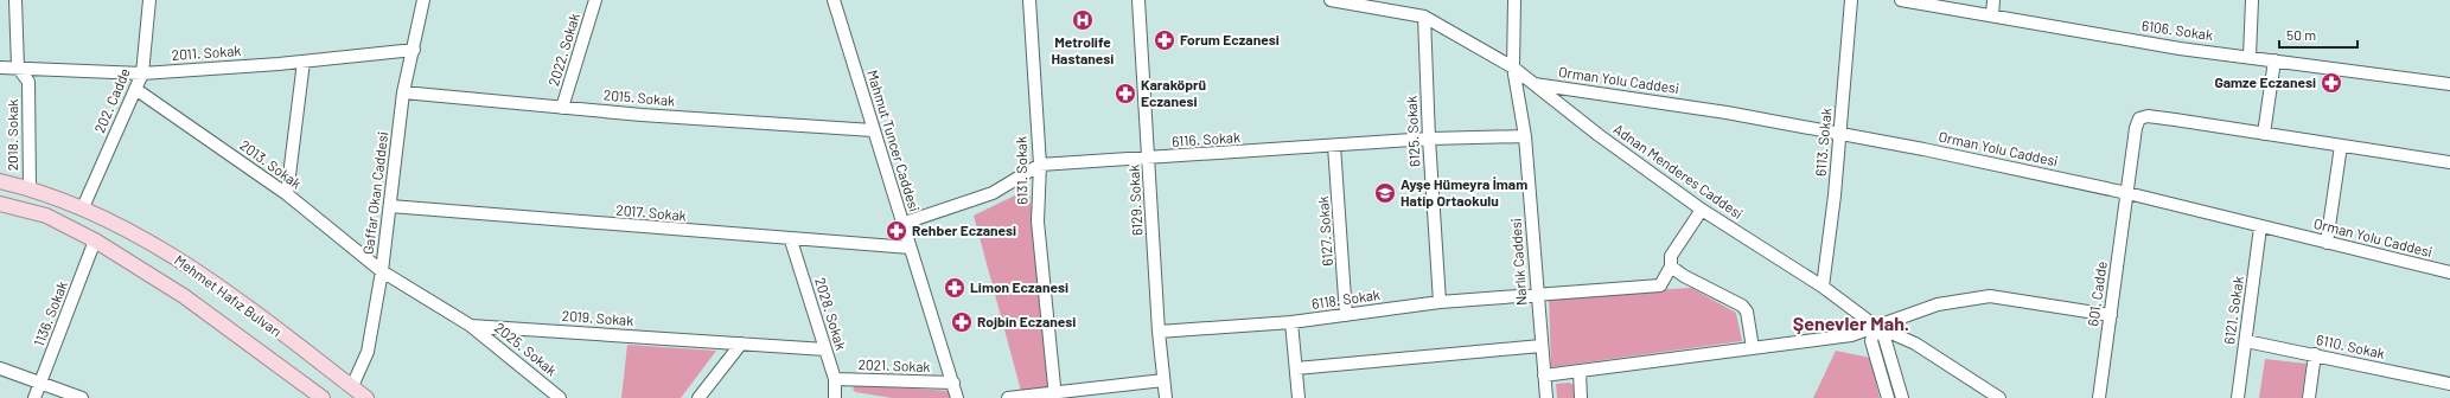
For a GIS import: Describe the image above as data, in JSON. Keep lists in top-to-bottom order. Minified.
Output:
{"streets":{"main road":["Mehmet Hafız Bulvarı"],"street":["6106. Sokak","2022. Sokak","2011. Sokak","Orman Yolu Caddesi","2015. Sokak","202. Cadde","6125. Sokak","2018. Sokak","6116. Sokak","Mahmut Tuncer Caddesi","6113. Sokak","2013. Sokak","6131. Sokak","Adnan Menderes Caddesi","Gaffar Okan Caddesi","6129. Sokak","2017. Sokak","6127. Sokak","Narlık Caddesi","601. Cadde","6118. Sokak","6121. Sokak","1136. Sokak","2028. Sokak","2019. Sokak","6110. Sokak","2025. Sokak","2021. Sokak"]},"crossings":[["2022. Sokak","2015. Sokak"],["2011. Sokak","202. Cadde"],["2011. Sokak","2018. Sokak"],["2011. Sokak","Gaffar Okan Caddesi"],["Orman Yolu Caddesi","6113. Sokak"],["Orman Yolu Caddesi","Adnan Menderes Caddesi"],["Orman Yolu Caddesi","601. Cadde"],["Orman Yolu Caddesi","6121. Sokak"],["2015. Sokak","Mahmut Tuncer Caddesi"],["2015. Sokak","Gaffar Okan Caddesi"],["202. Cadde","2013. Sokak"],["202. Cadde","Mehmet Hafız Bulvarı"],["6125. Sokak","6116. Sokak"],["6125. Sokak","Adnan Menderes Caddesi"],["6125. Sokak","6118. Sokak"],["2018. Sokak","Mehmet Hafız Bulvarı"],["6116. Sokak","Mahmut Tuncer Caddesi"],["6116. Sokak","6131. Sokak"],["6116. Sokak","6129. Sokak"],["6116. Sokak","6127. Sokak"],["6116. Sokak","Narlık Caddesi"],["Mahmut Tuncer Caddesi","2017. Sokak"],["Mahmut Tuncer Caddesi","2021. Sokak"],["6113. Sokak","Adnan Menderes Caddesi"],["2013. Sokak","Gaffar Okan Caddesi"],["2013. Sokak","2019. Sokak"],["Adnan Menderes Caddesi","Narlık Caddesi"],["Gaffar Okan Caddesi","2017. Sokak"],["Gaffar Okan Caddesi","Mehmet Hafız Bulvarı"],["Gaffar Okan Caddesi","2019. Sokak"],["6129. Sokak","6118. Sokak"],["2017. Sokak","2028. Sokak"],["6127. Sokak","6118. Sokak"],["Narlık Caddesi","6118. Sokak"],["Mehmet Hafız Bulvarı","1136. Sokak"],["6121. Sokak","6110. Sokak"],["2028. Sokak","2019. Sokak"],["2028. Sokak","2021. Sokak"],["2019. Sokak","2025. Sokak"]],"districts":["Şenevler Mah."],"places":{"hospital":["Metrolife Hastanesi"],"pharmacy":["Forum Eczanesi","Gamze Eczanesi","Karaköprü Eczanesi","Rehber Eczanesi","Limon Eczanesi","Rojbin Eczanesi"],"school or university":["Ayşe Hümeyra İmam Hatip Ortaokulu"]},"scale_bar":"50 m"}
